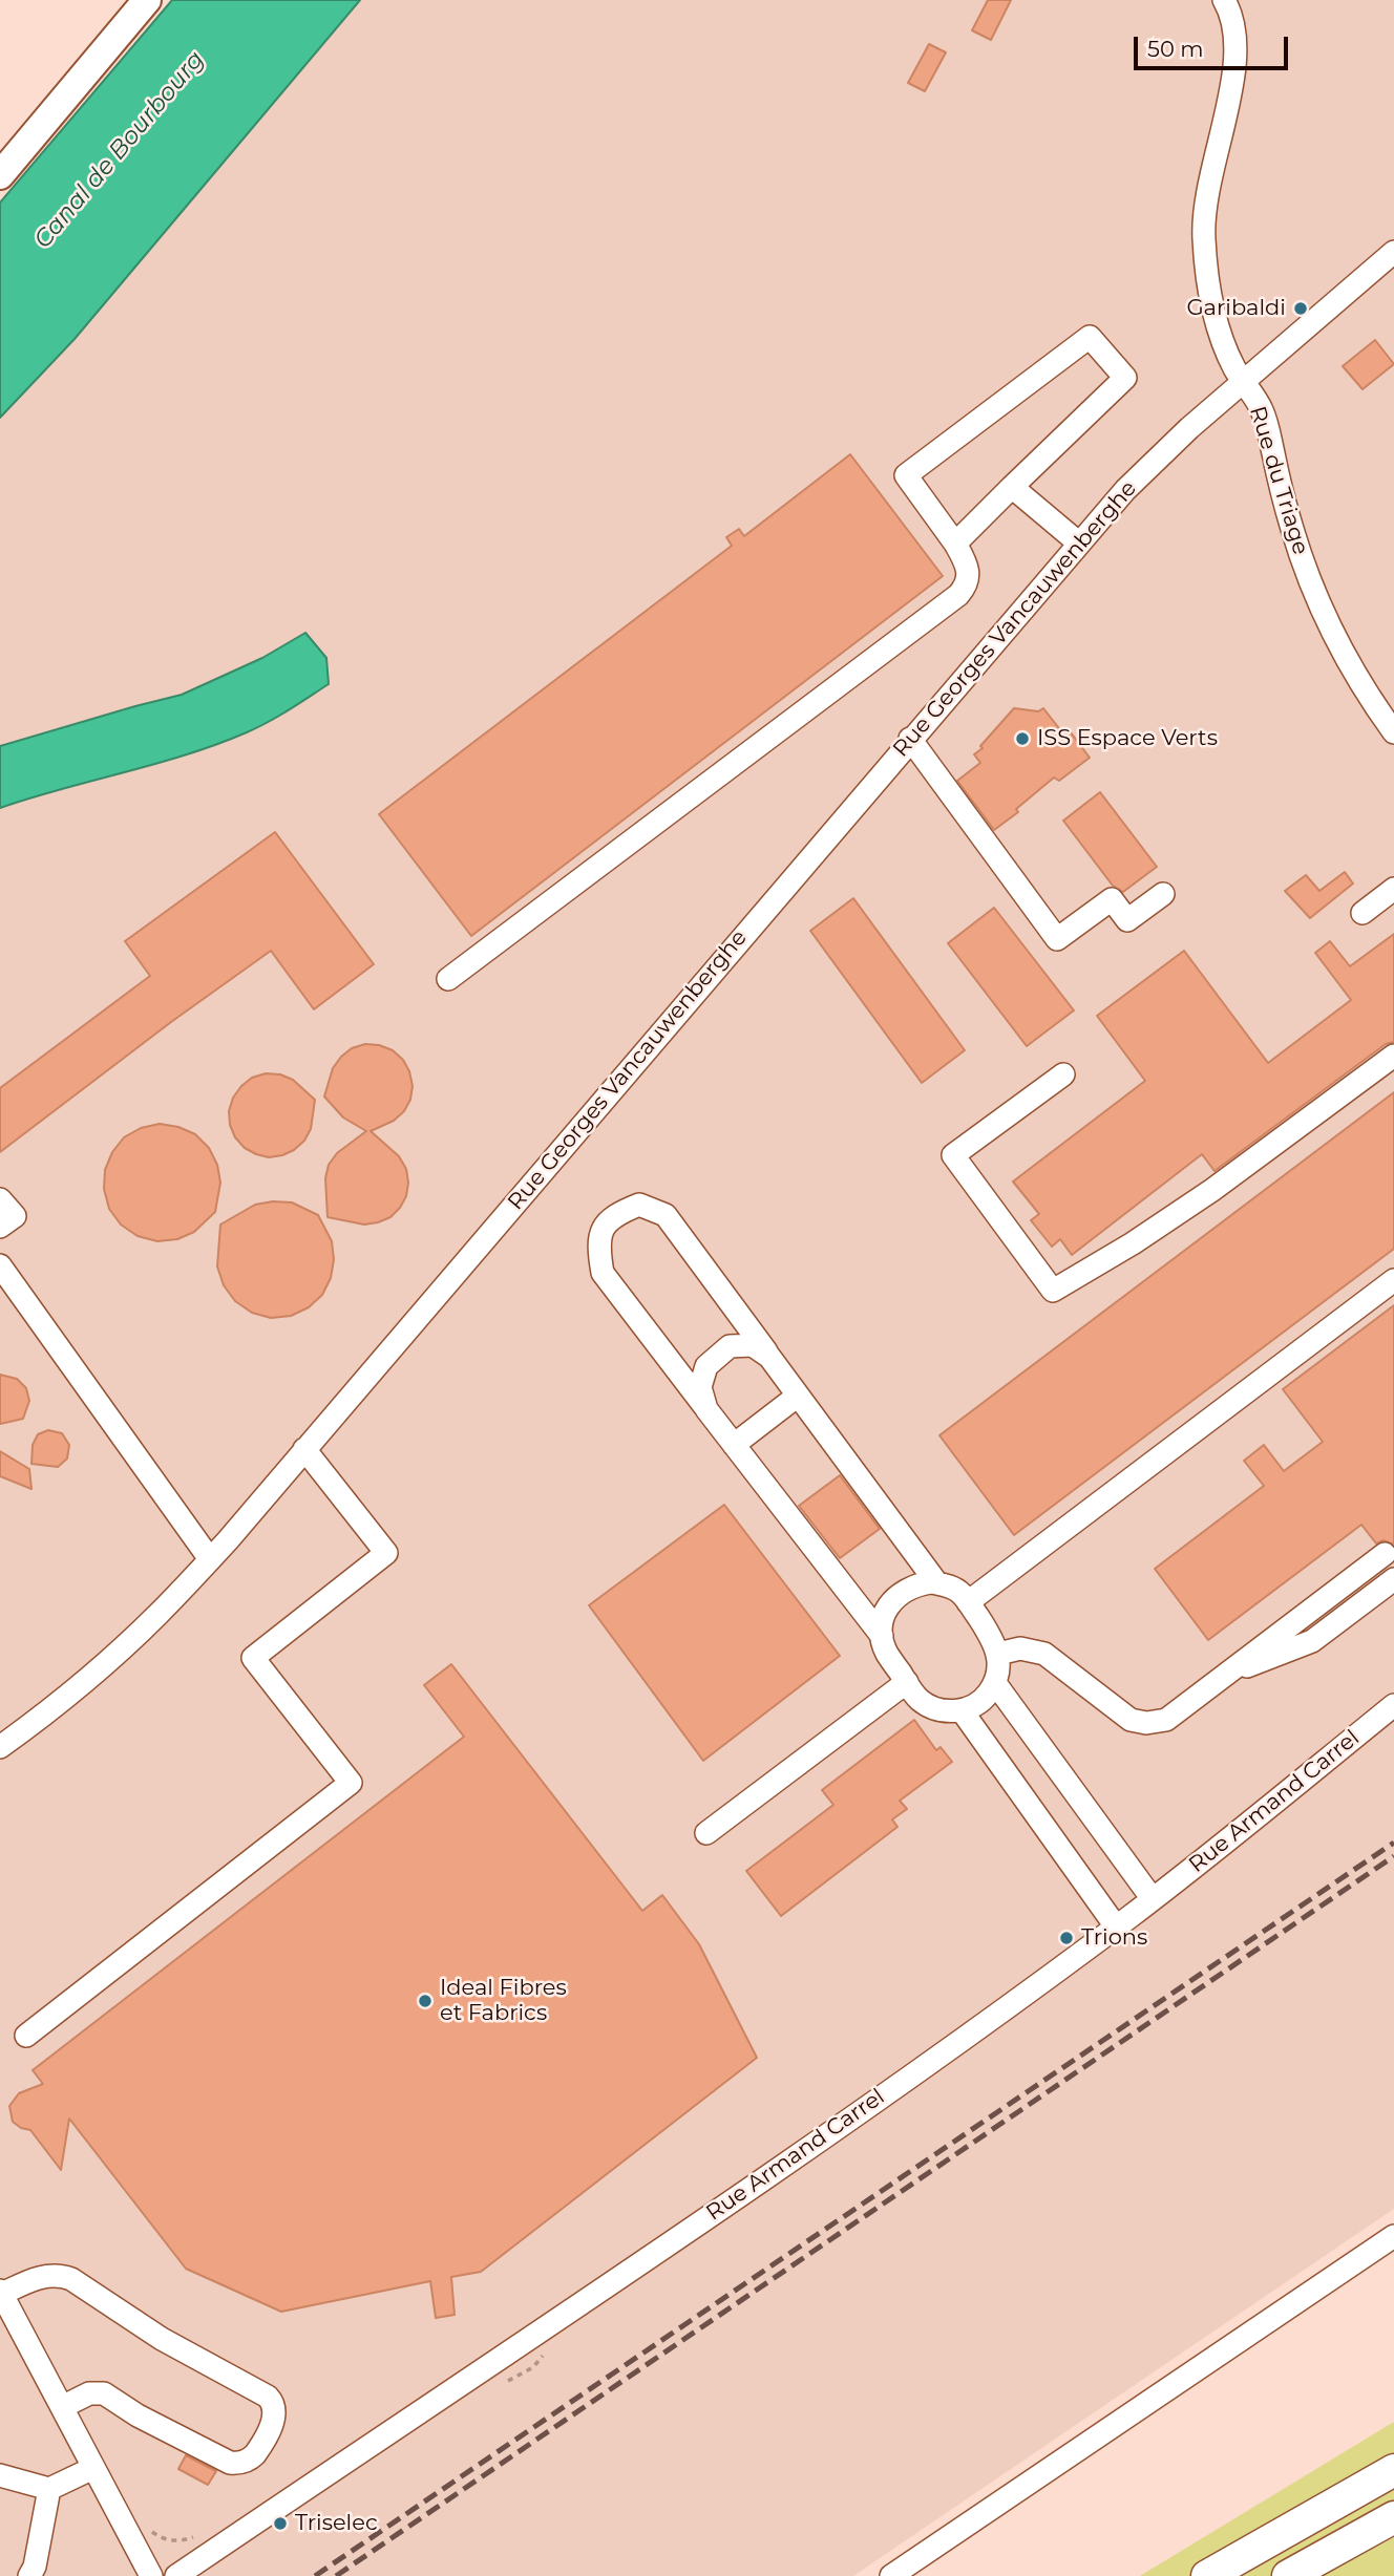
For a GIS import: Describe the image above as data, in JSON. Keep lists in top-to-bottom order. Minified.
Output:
{"streets":{"street":["Rue du Triage","Rue Georges Vancauwenberghe","Rue Armand Carrel"]},"crossings":[["Rue du Triage","Rue Georges Vancauwenberghe"]],"water":["Canal de Bourbourg"],"places":["Garibaldi","ISS Espace Verts","Trions","Ideal Fibres et Fabrics","Triselec"],"scale_bar":"50 m"}
